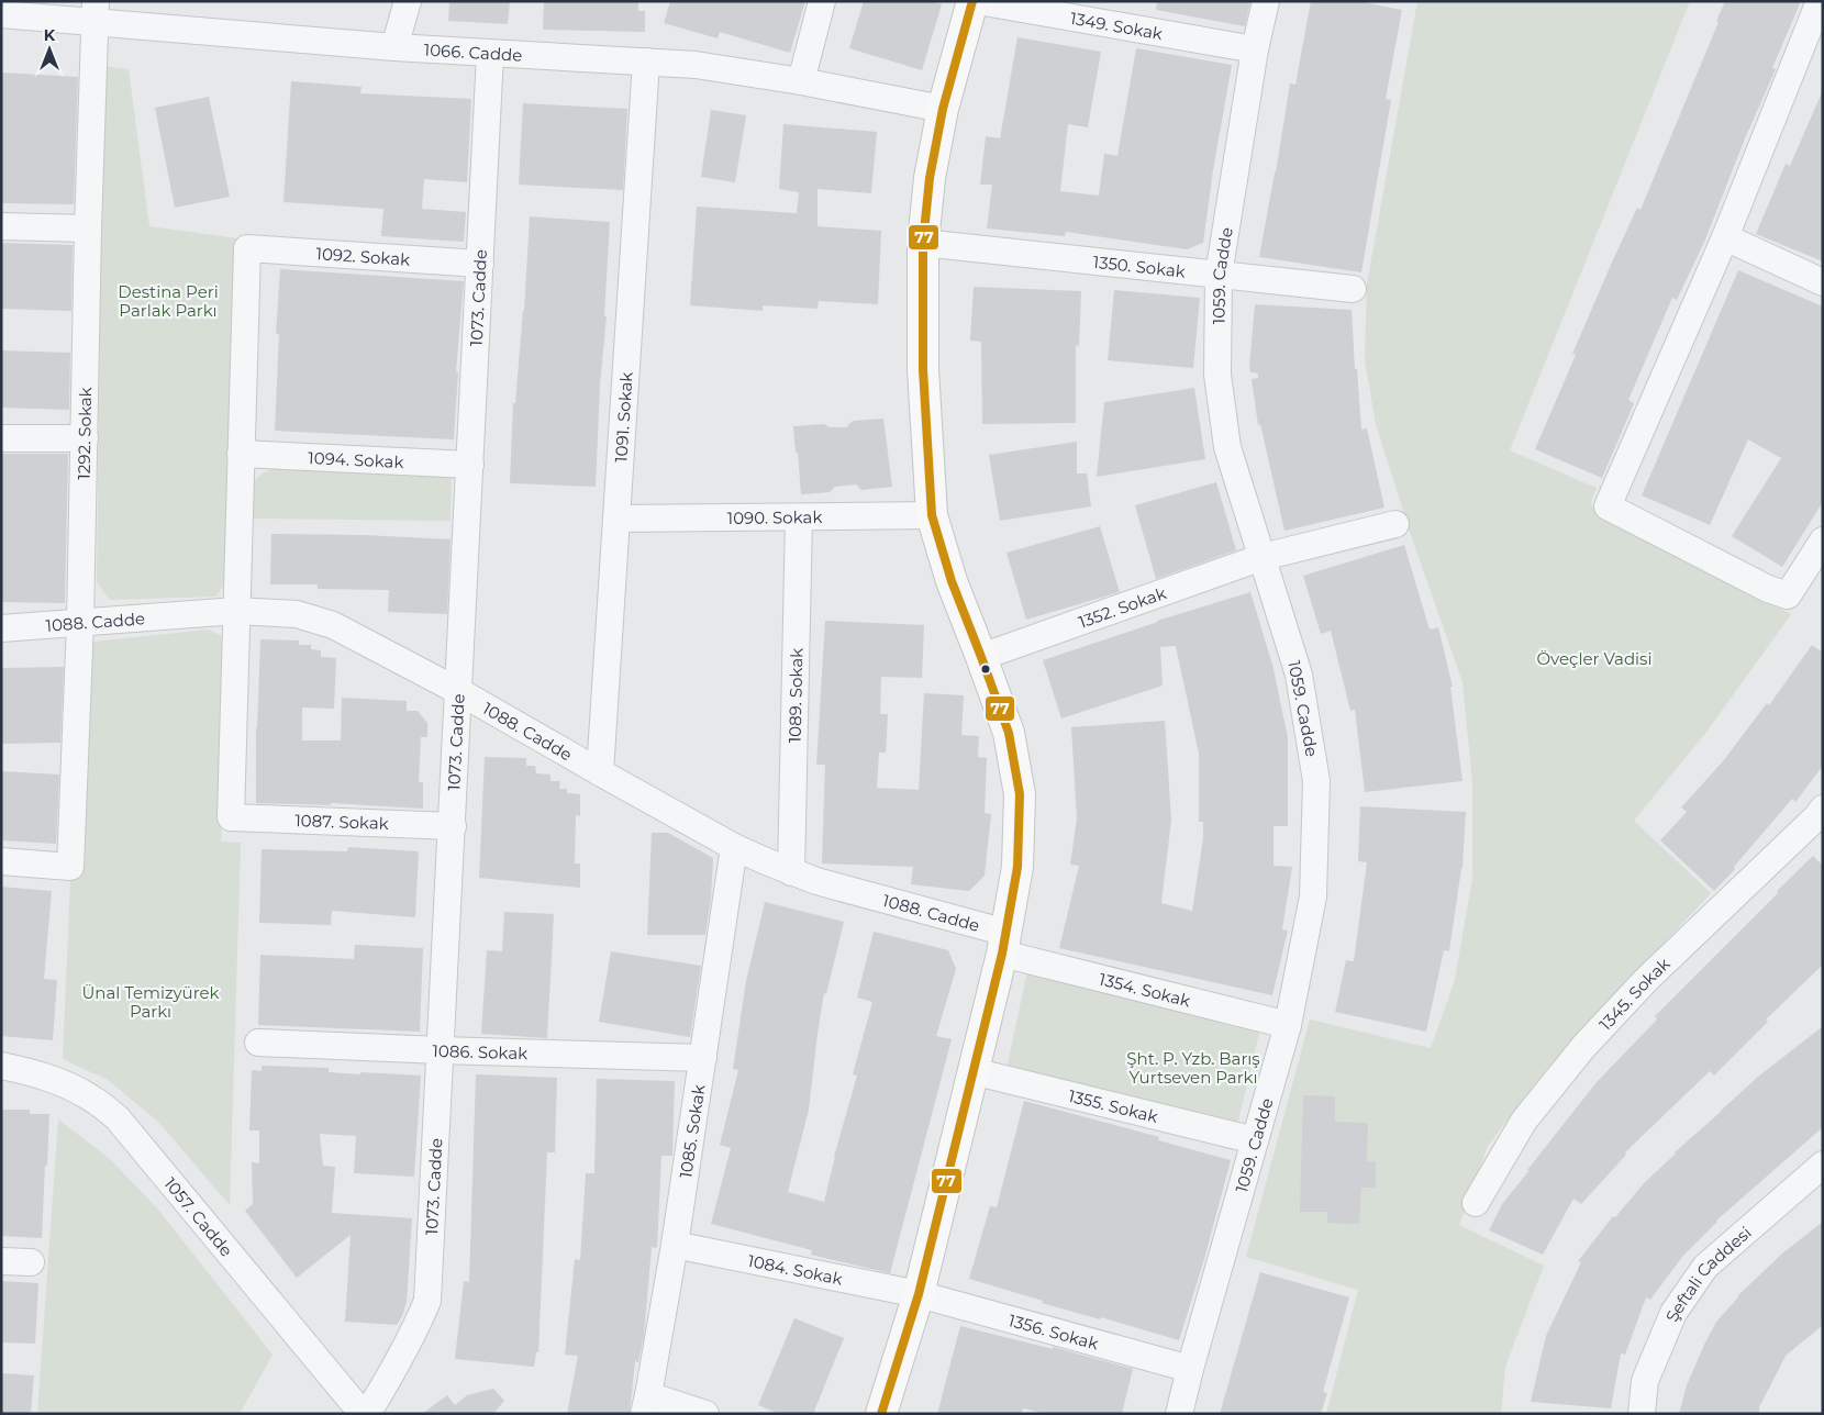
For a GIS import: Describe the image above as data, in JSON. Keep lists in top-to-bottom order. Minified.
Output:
{"streets":{"street":["1349. Sokak","1066. Cadde","1092. Sokak","1350. Sokak","1059. Cadde","1073. Cadde","1091. Sokak","1292. Sokak","1094. Sokak","1090. Sokak","1352. Sokak","1088. Cadde","1089. Sokak","1087. Sokak","1354. Sokak","1345. Sokak","1086. Sokak","1355. Sokak","1085. Sokak","1057. Cadde","1084. Sokak","Şeftali Caddesi","1356. Sokak"]},"crossings":[["1349. Sokak","1059. Cadde"],["1066. Cadde","1073. Cadde"],["1066. Cadde","1091. Sokak"],["1066. Cadde","1292. Sokak"],["1092. Sokak","1073. Cadde"],["1092. Sokak","1094. Sokak"],["1350. Sokak","1059. Cadde"],["1059. Cadde","1352. Sokak"],["1059. Cadde","1354. Sokak"],["1059. Cadde","1355. Sokak"],["1059. Cadde","1356. Sokak"],["1073. Cadde","1094. Sokak"],["1073. Cadde","1088. Cadde"],["1073. Cadde","1087. Sokak"],["1073. Cadde","1086. Sokak"],["1091. Sokak","1090. Sokak"],["1091. Sokak","1088. Cadde"],["1292. Sokak","1088. Cadde"],["1090. Sokak","1089. Sokak"],["1088. Cadde","1089. Sokak"],["1088. Cadde","1087. Sokak"],["1088. Cadde","1354. Sokak"],["1088. Cadde","1085. Sokak"],["1086. Sokak","1085. Sokak"],["1085. Sokak","1084. Sokak"],["1084. Sokak","1356. Sokak"]],"parks":["Destina Peri Parlak Parkı","Öveçler Vadisi","Ünal Temizyürek Parkı","Şht. P. Yzb. Barış Yurtseven Parkı"],"lines":["transit line 77"],"north":"top"}
